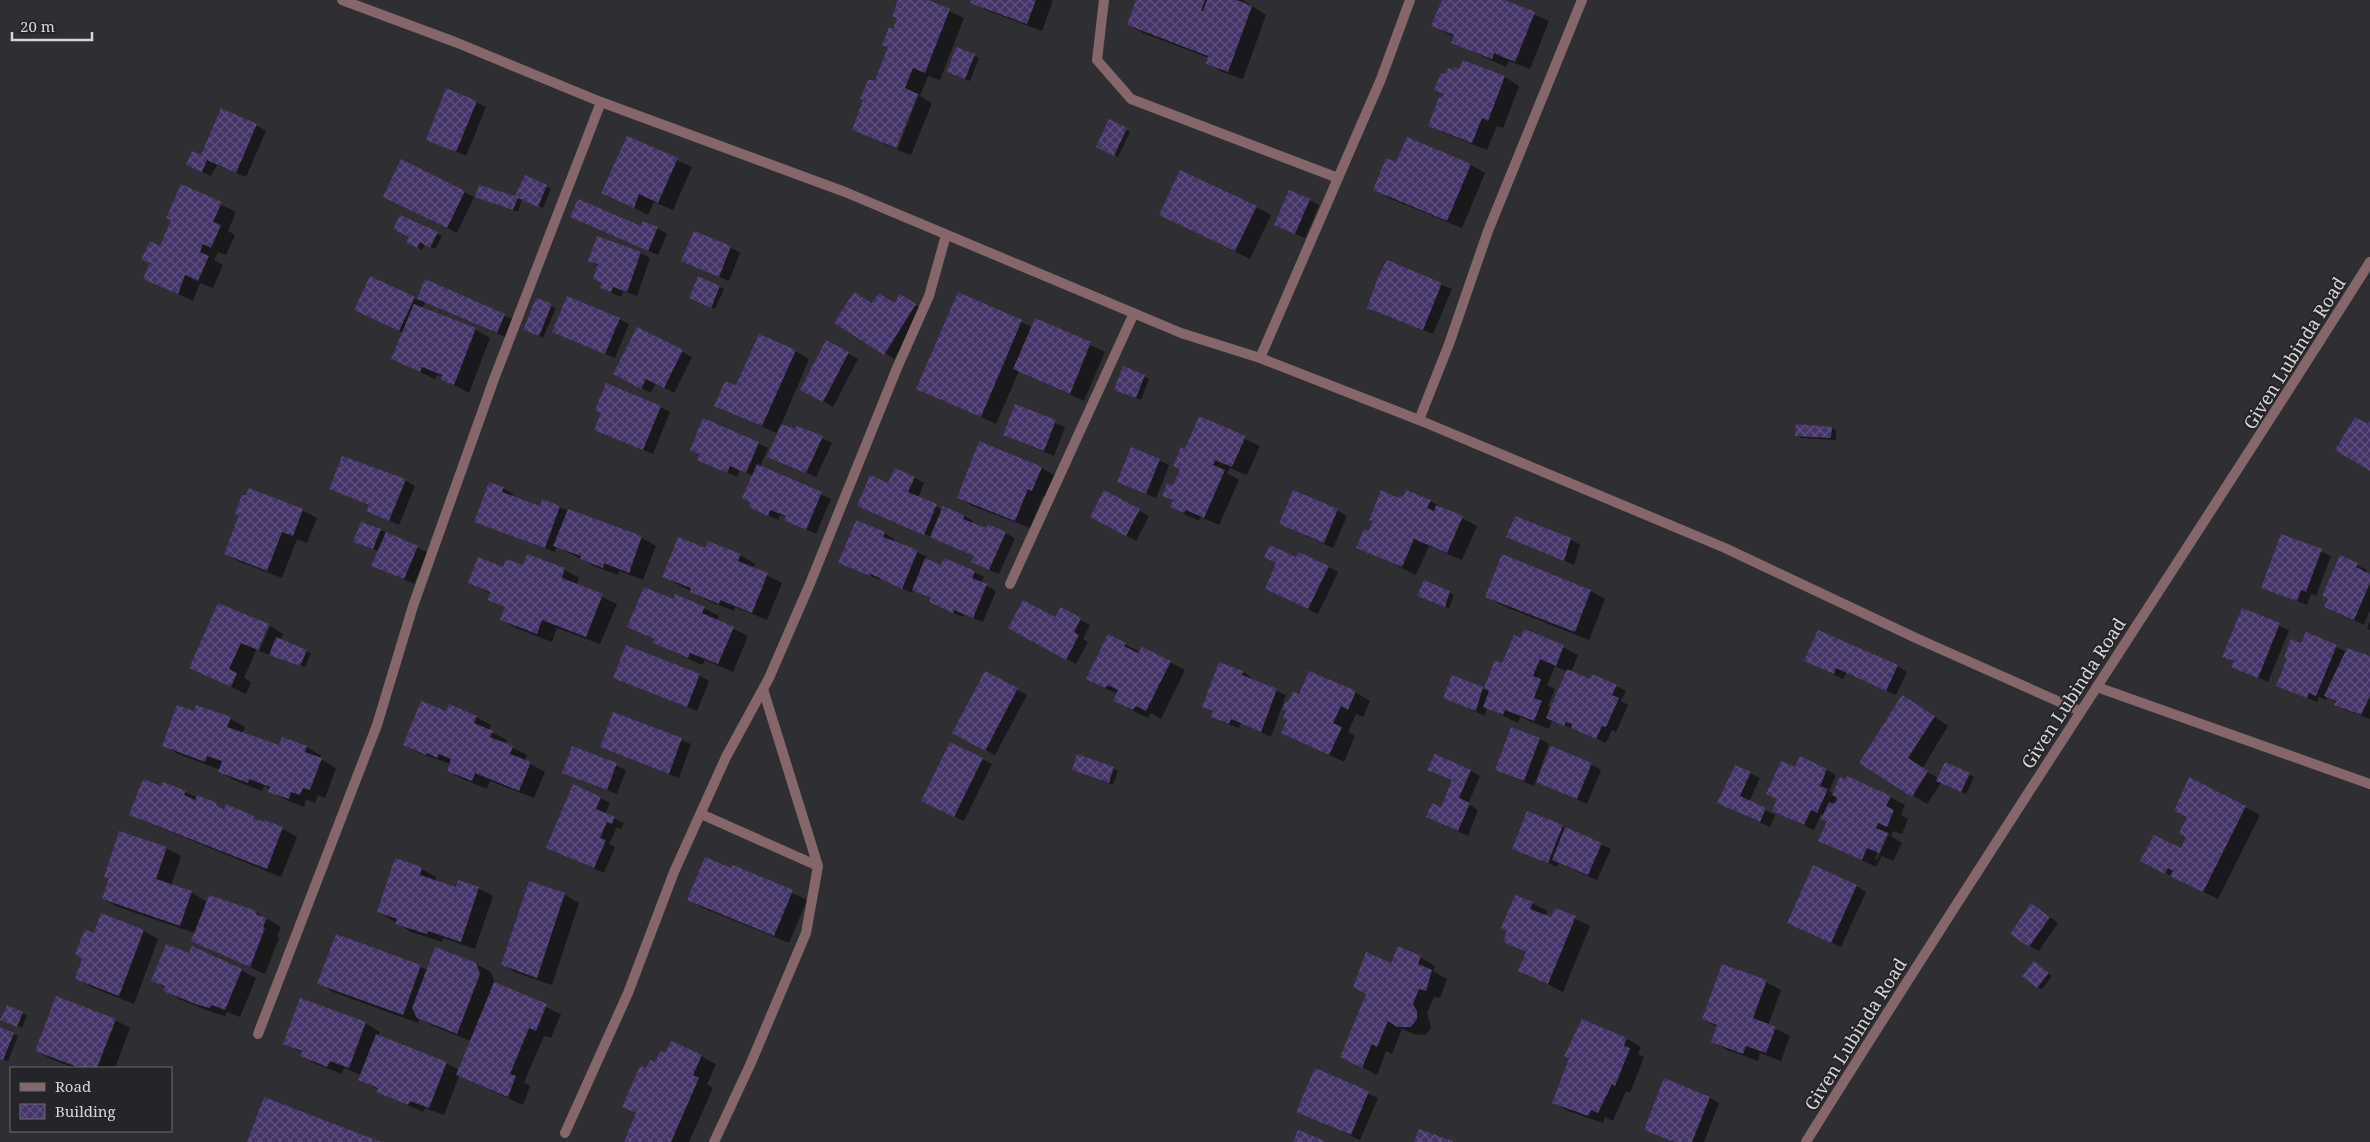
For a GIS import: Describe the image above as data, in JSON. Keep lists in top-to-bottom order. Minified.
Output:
{"streets":{"street":["Given Lubinda Road"]},"legend":["Road","Building"],"scale_bar":"20 m"}
